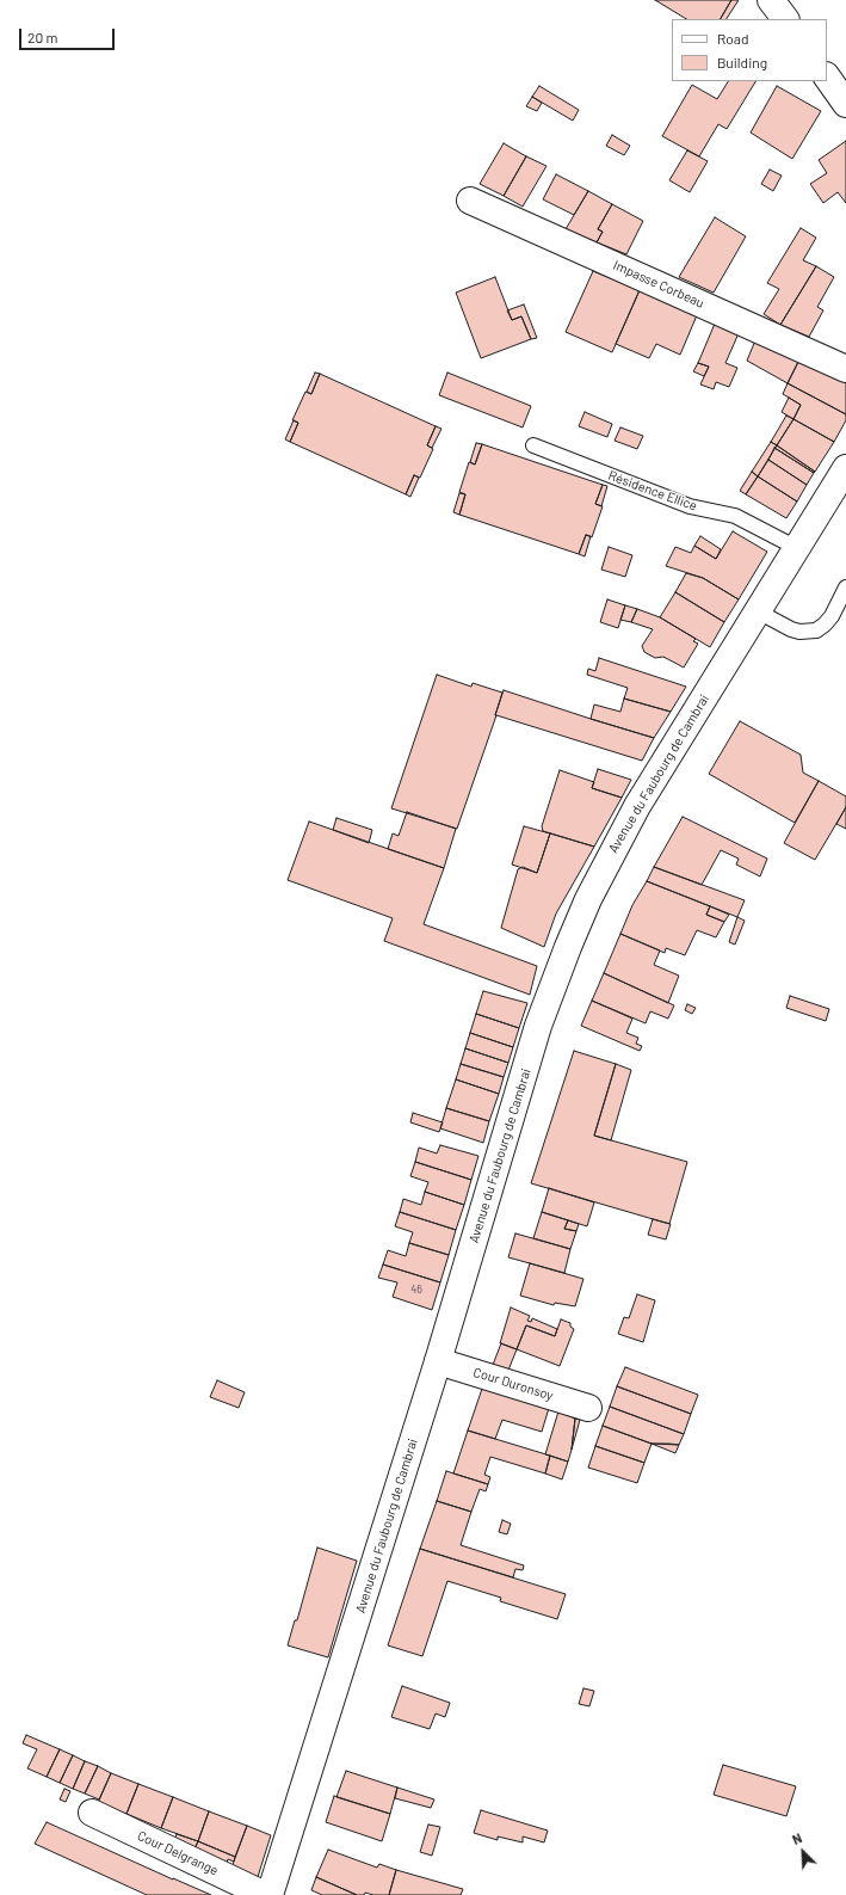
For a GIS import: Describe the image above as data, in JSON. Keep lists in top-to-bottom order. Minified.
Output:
{"streets":{"street":["Impasse Corbeau","Avenue du Faubourg de Cambrai","Cour Duronsoy","Cour Delgrange"],"lane":["Résidence Ellice"]},"crossings":[["Résidence Ellice","Avenue du Faubourg de Cambrai"],["Avenue du Faubourg de Cambrai","Cour Duronsoy"]],"house_numbers":["46"],"legend":["Road","Building"],"scale_bar":"20 m","north":"top left"}
